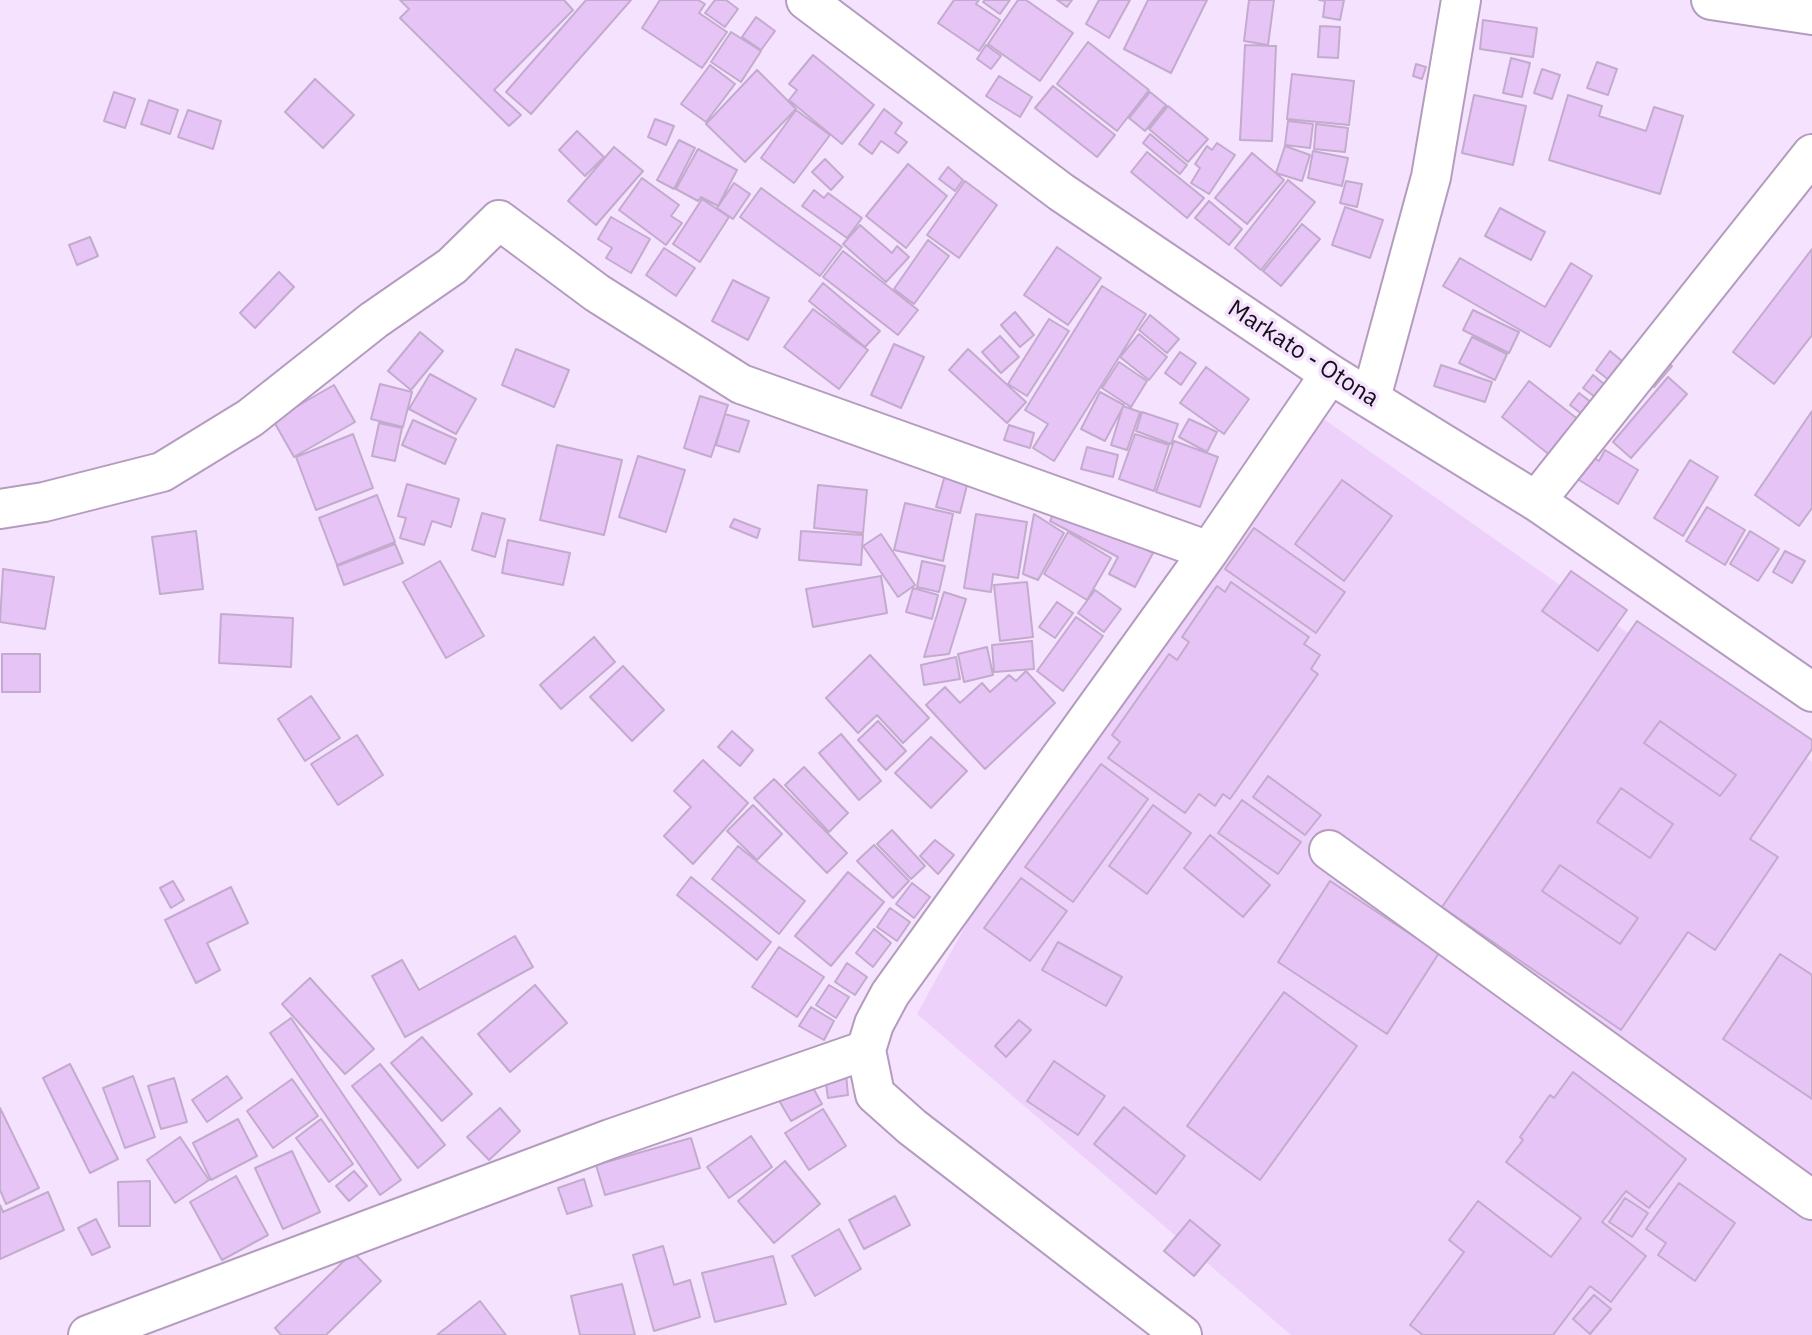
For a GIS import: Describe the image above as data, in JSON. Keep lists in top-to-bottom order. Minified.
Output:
{"streets":{"street":["Markato - Otona"]}}
